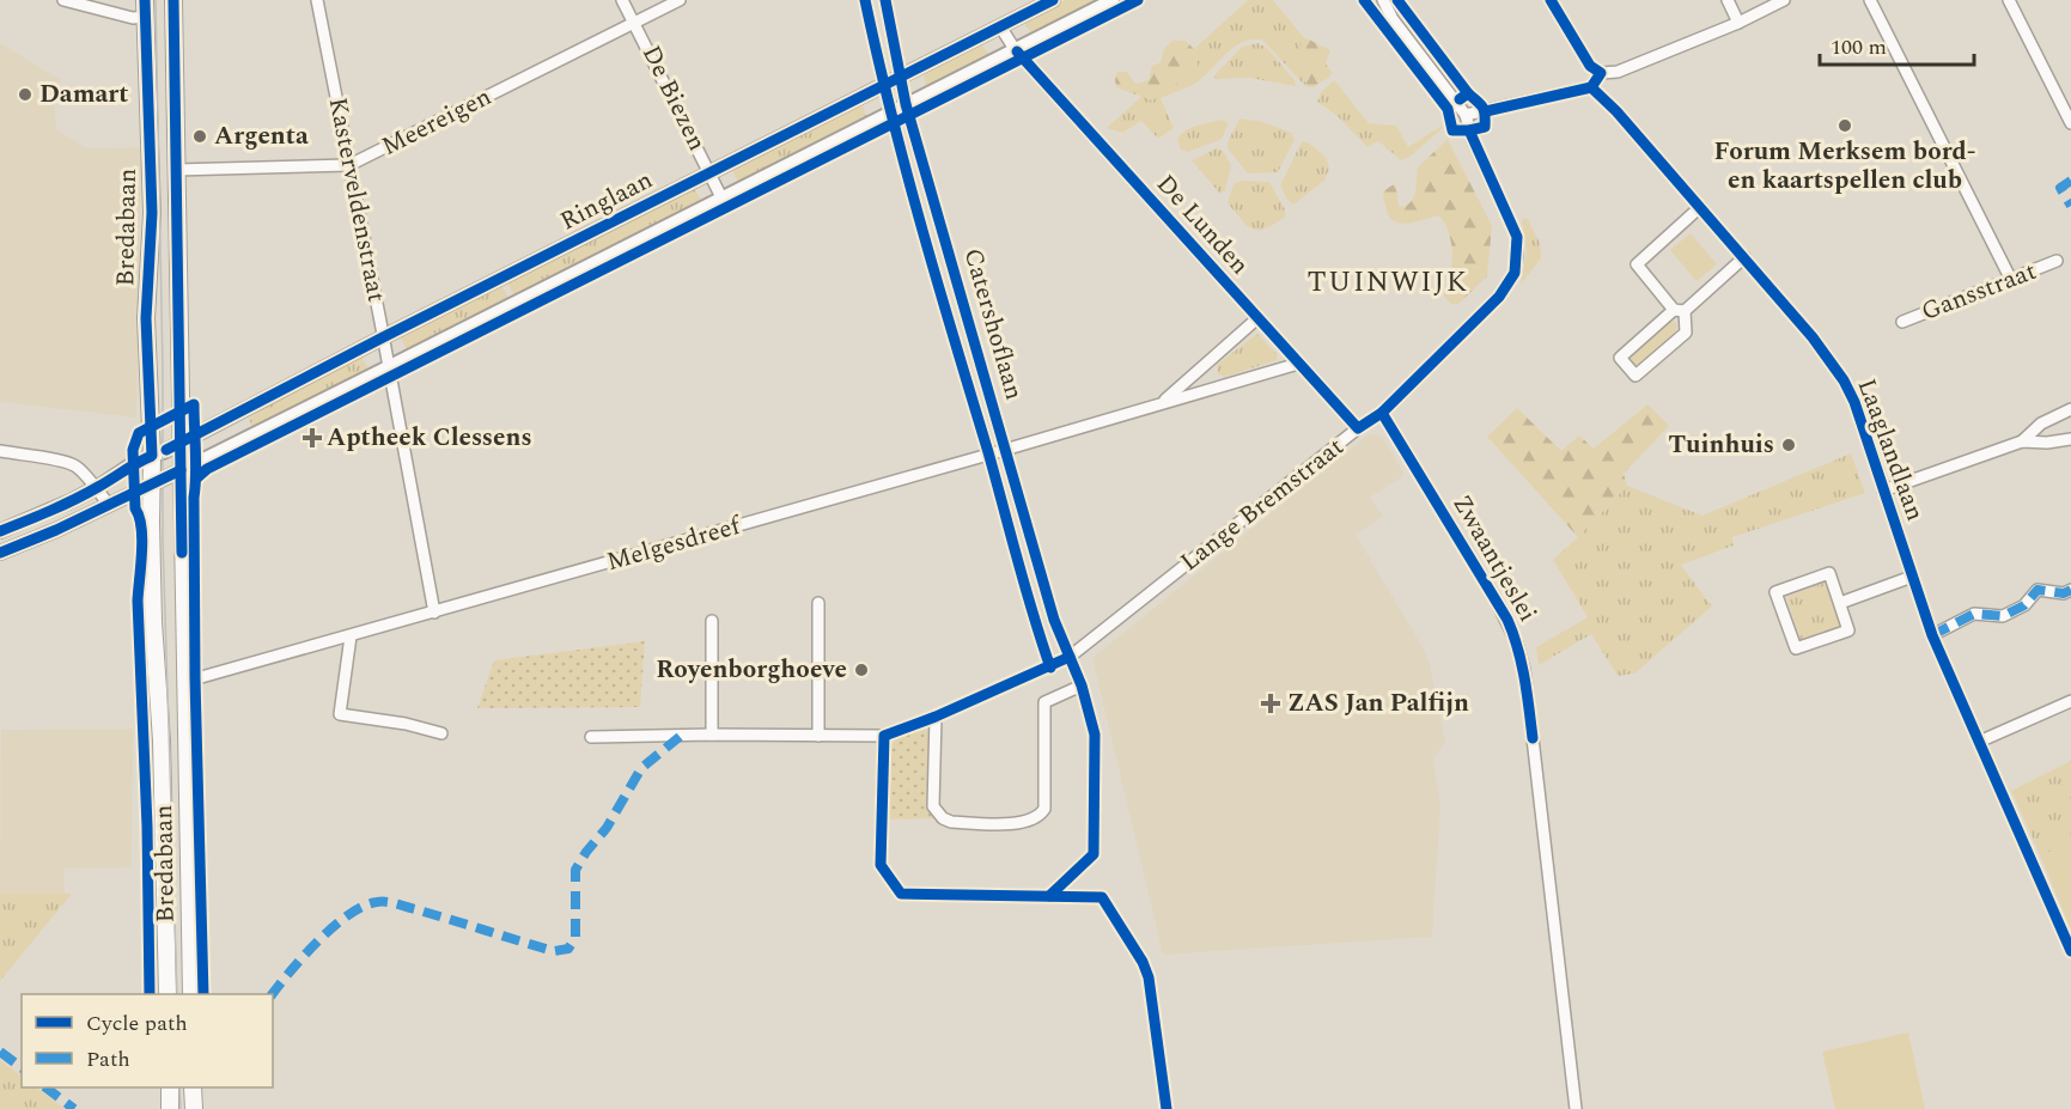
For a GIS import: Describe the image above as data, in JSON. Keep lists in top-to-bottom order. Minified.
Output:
{"streets":{"main road":["Bredabaan"],"street":["De Biezen","Meereigen","Kasterveldenstraat","Ringlaan","De Lunden","Gansstraat","Catershoflaan","Laaglandlaan","Lange Bremstraat","Melgesdreef","Zwaantjeslei"]},"crossings":[["De Biezen","Meereigen"],["De Biezen","Ringlaan"],["Meereigen","Kasterveldenstraat"],["Meereigen","Bredabaan"],["Kasterveldenstraat","Ringlaan"],["Kasterveldenstraat","Melgesdreef"],["Ringlaan","De Lunden"],["Ringlaan","Bredabaan"],["Ringlaan","Catershoflaan"],["De Lunden","Lange Bremstraat"],["De Lunden","Melgesdreef"],["Bredabaan","Melgesdreef"],["Catershoflaan","Lange Bremstraat"],["Catershoflaan","Melgesdreef"],["Lange Bremstraat","Zwaantjeslei"]],"districts":["TUINWIJK"],"places":{"other":["Damart","Forum Merksem bord- en kaartspellen club","Argenta","Tuinhuis","Royenborghoeve"],"health":["Aptheek Clessens","ZAS Jan Palfijn"]},"legend":["Cycle path","Path"],"scale_bar":"100 m"}
